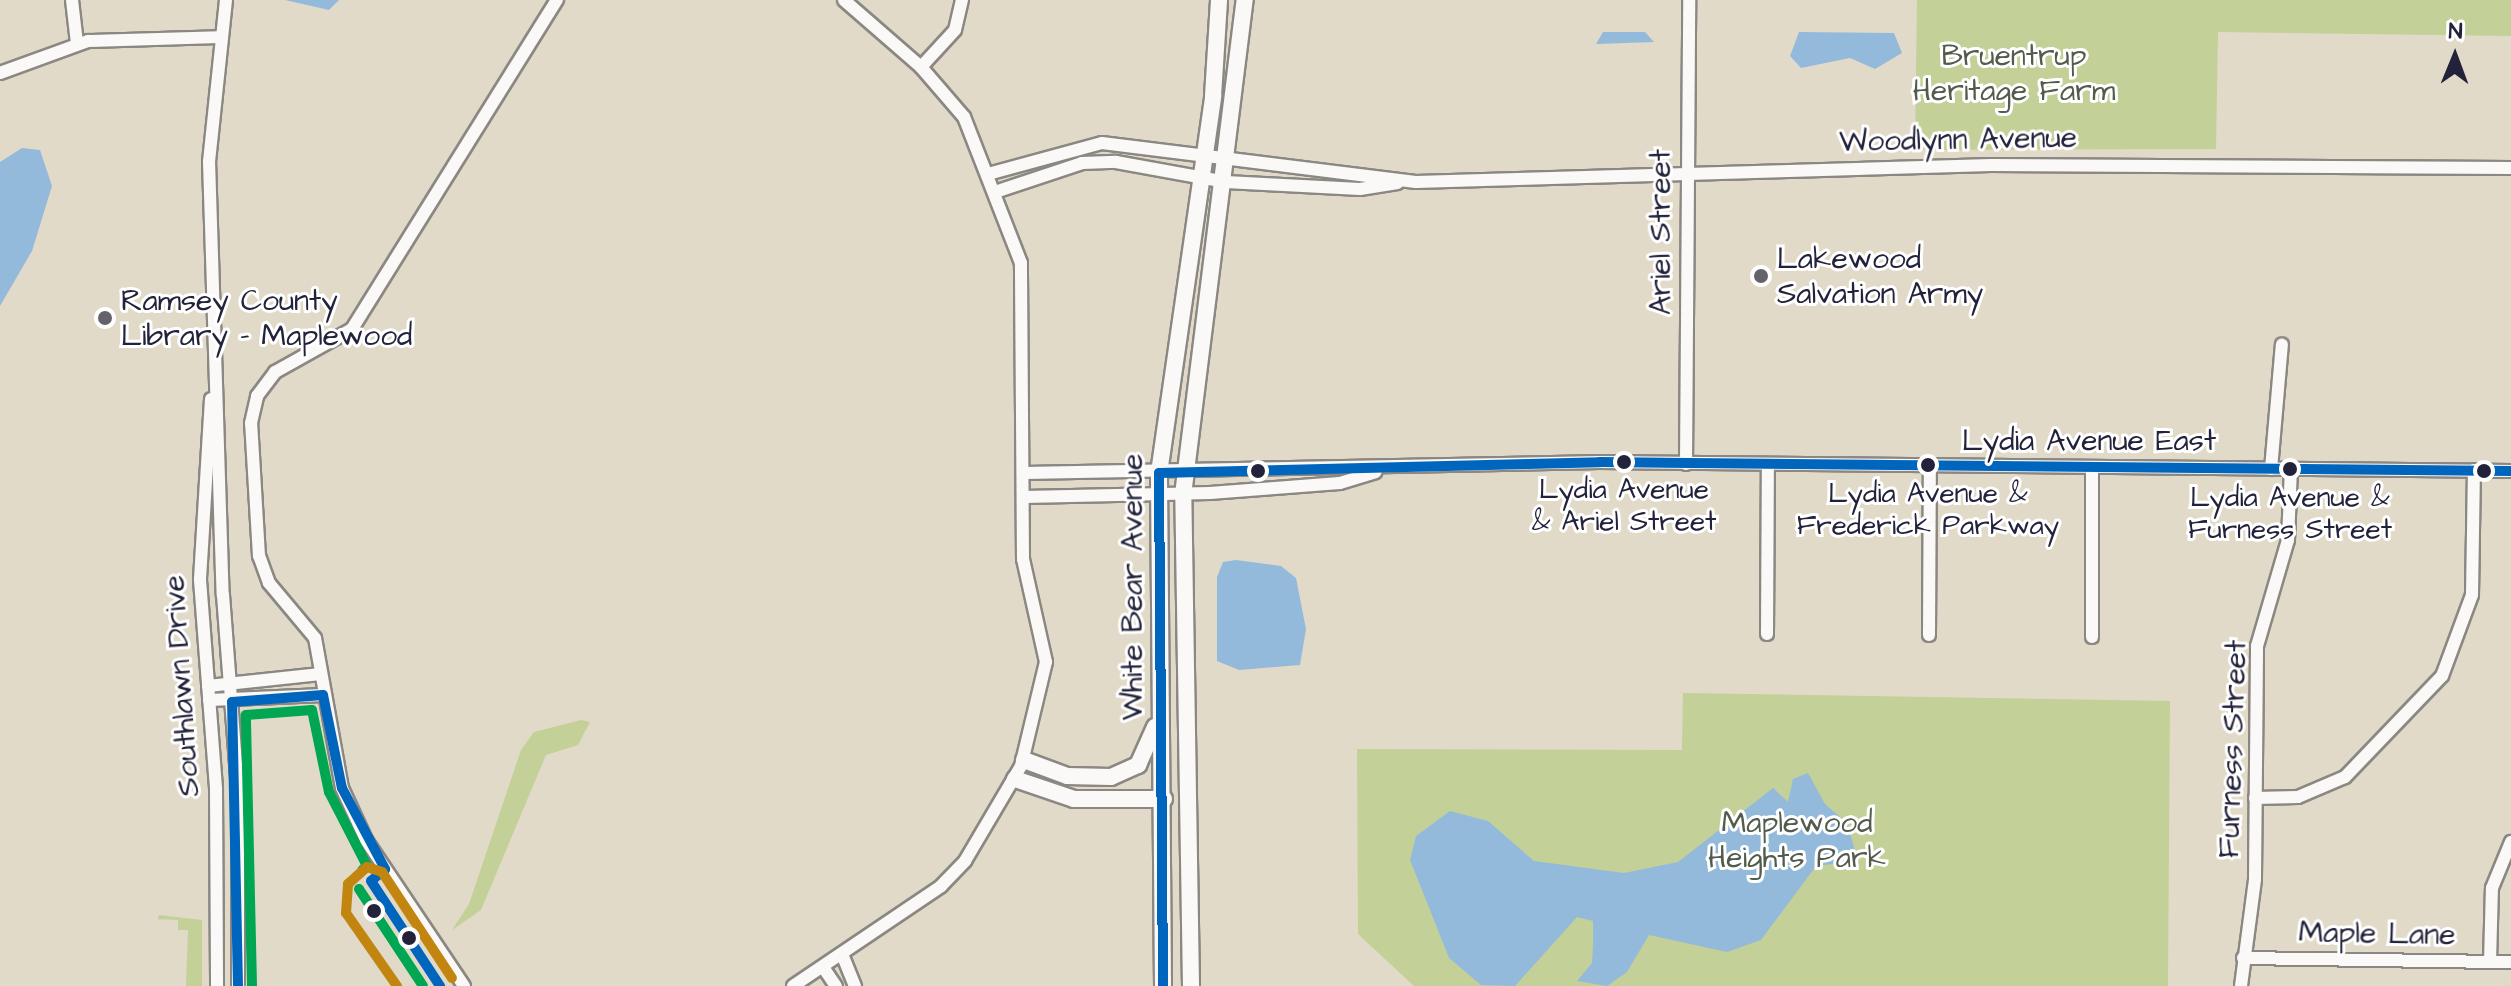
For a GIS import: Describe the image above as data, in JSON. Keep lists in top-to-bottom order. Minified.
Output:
{"streets":{"main road":["White Bear Avenue"],"street":["Woodlynn Avenue","Ariel Street","Lydia Avenue East","Southlawn Drive","Furness Street","Maple Lane"]},"crossings":[["Woodlynn Avenue","Ariel Street"],["Woodlynn Avenue","White Bear Avenue"],["Ariel Street","Lydia Avenue East"],["Lydia Avenue East","White Bear Avenue"],["Lydia Avenue East","Furness Street"],["Furness Street","Maple Lane"]],"parks":["Bruentrup Heritage Farm","Maplewood Heights Park"],"places":["Lakewood Salvation Army","Ramsey County Library - Maplewood","Lydia Avenue & Ariel Street","Lydia Avenue & Frederick Parkway","Lydia Avenue & Furness Street"],"north":"top"}
